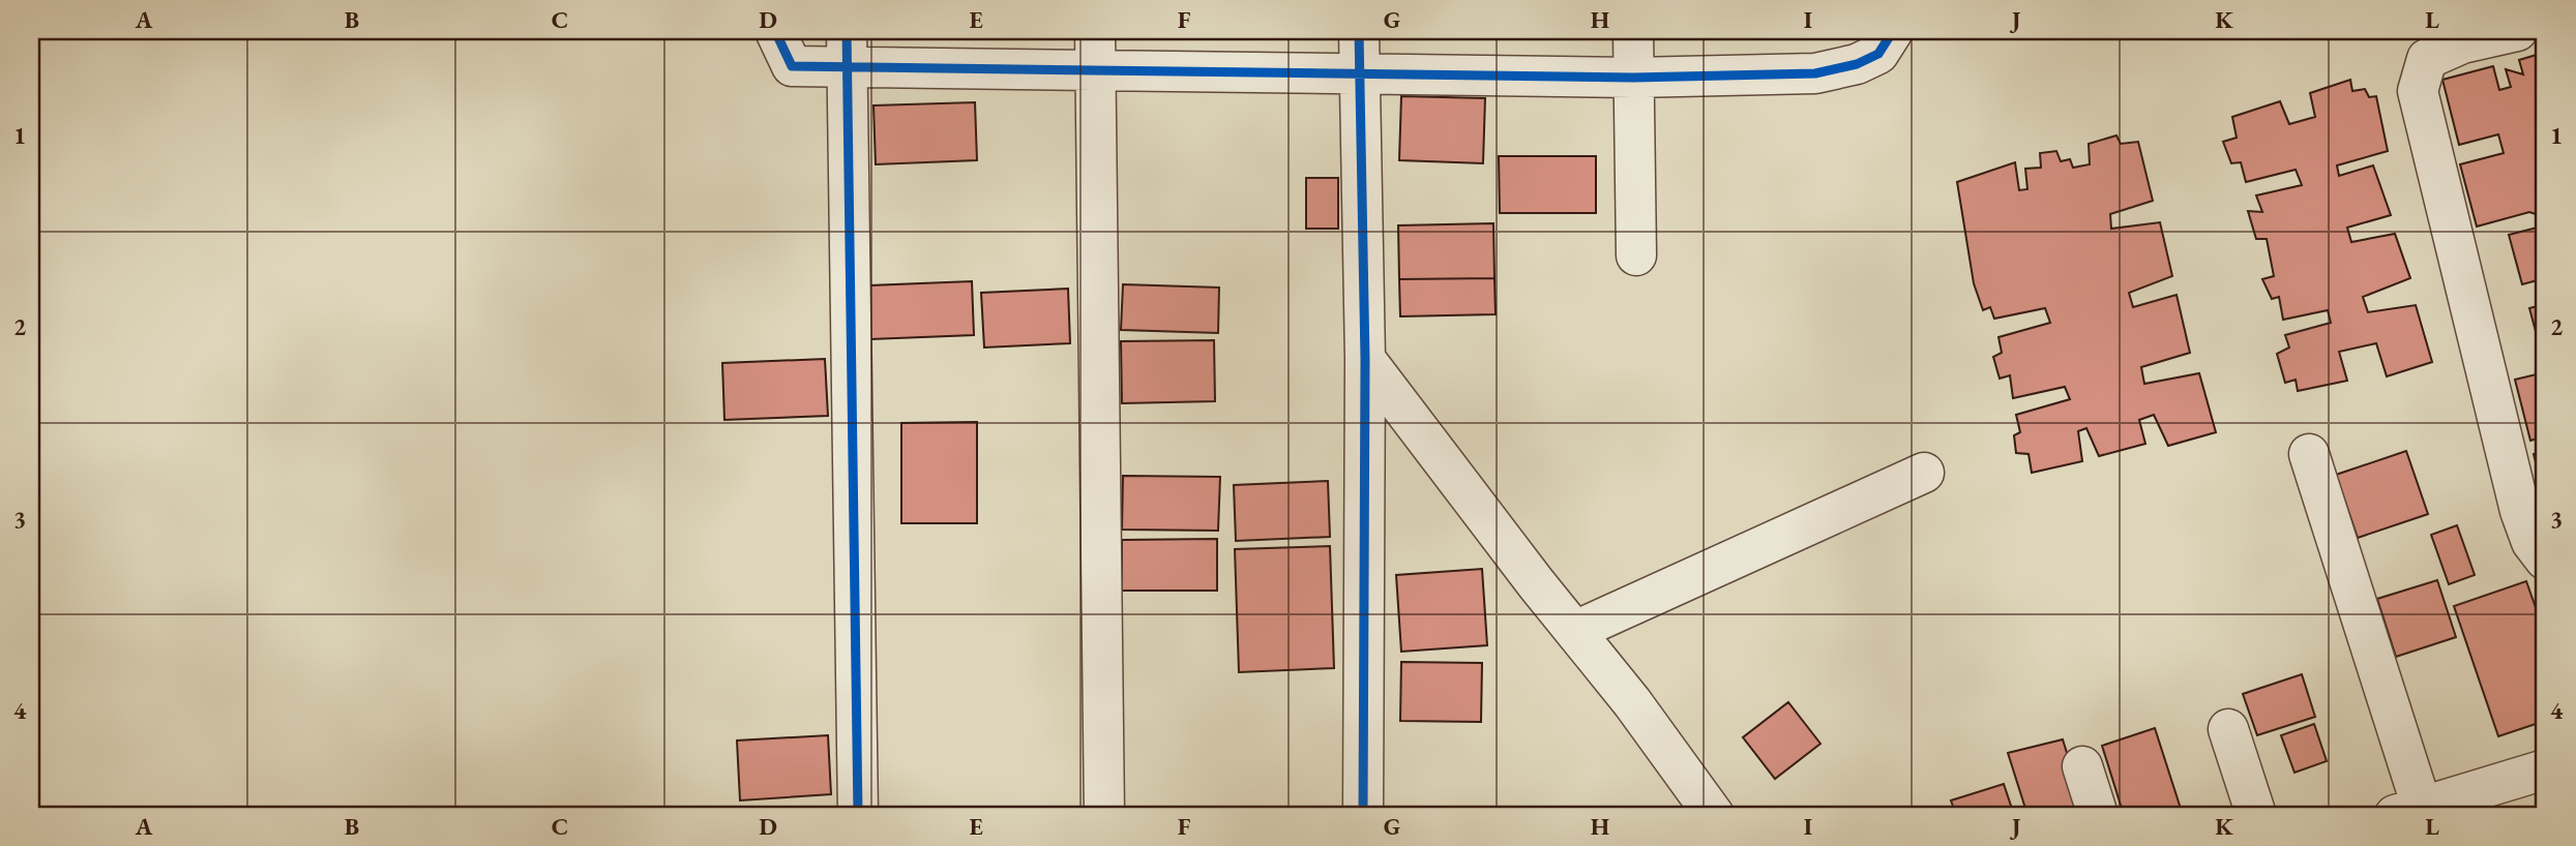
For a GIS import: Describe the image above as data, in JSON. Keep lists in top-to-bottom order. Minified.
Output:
{"grid":{"columns":["A","B","C","D","E","F","G","H","I","J","K","L"],"rows":["1","2","3","4"]}}
